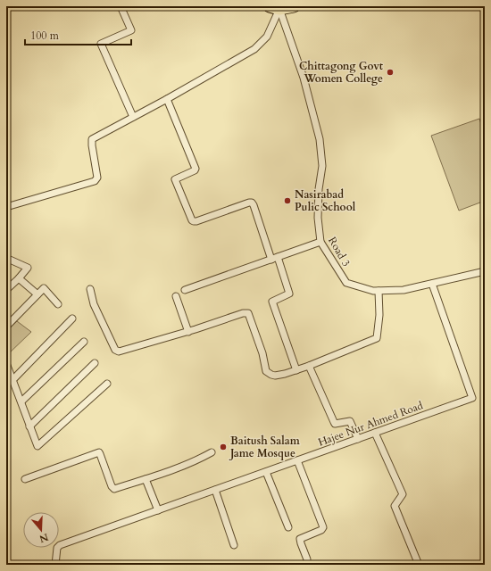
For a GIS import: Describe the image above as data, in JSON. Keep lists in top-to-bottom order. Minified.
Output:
{"streets":{"street":["Road 3","Hajee Nur Ahmed Road"]},"crossings":[["Road 3","Hajee Nur Ahmed Road"]],"places":["Chittagong Govt Women College","Nasirabad Pulic School","Baitush Salam Jame Mosque"],"scale_bar":"100 m","north":"bottom"}
